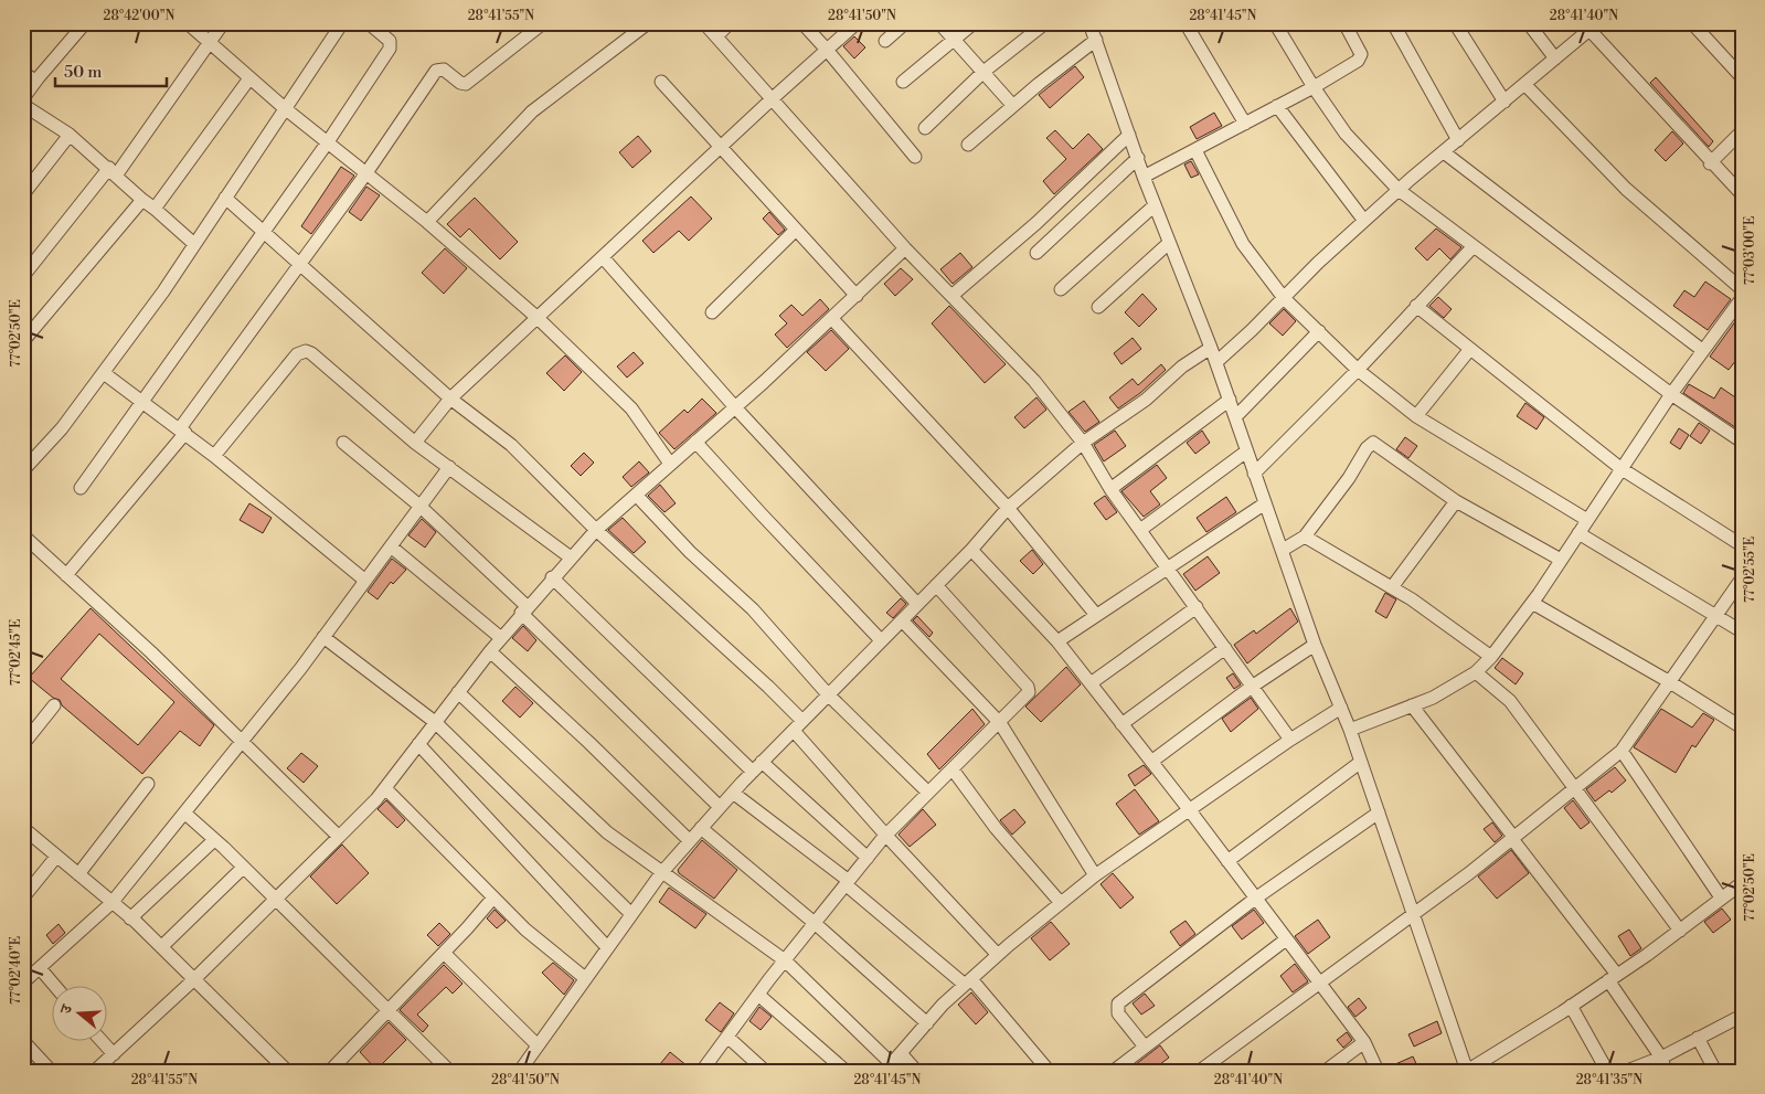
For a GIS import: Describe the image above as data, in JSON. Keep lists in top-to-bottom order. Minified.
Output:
{"scale_bar":"50 m","north":"left","coordinates":["28°42'00\"N","28°41'55\"N","28°41'50\"N","28°41'45\"N","28°41'40\"N","77°03'00\"E","77°02'50\"E","77°02'55\"E","77°02'45\"E","77°02'40\"E","28°41'35\"N"]}
